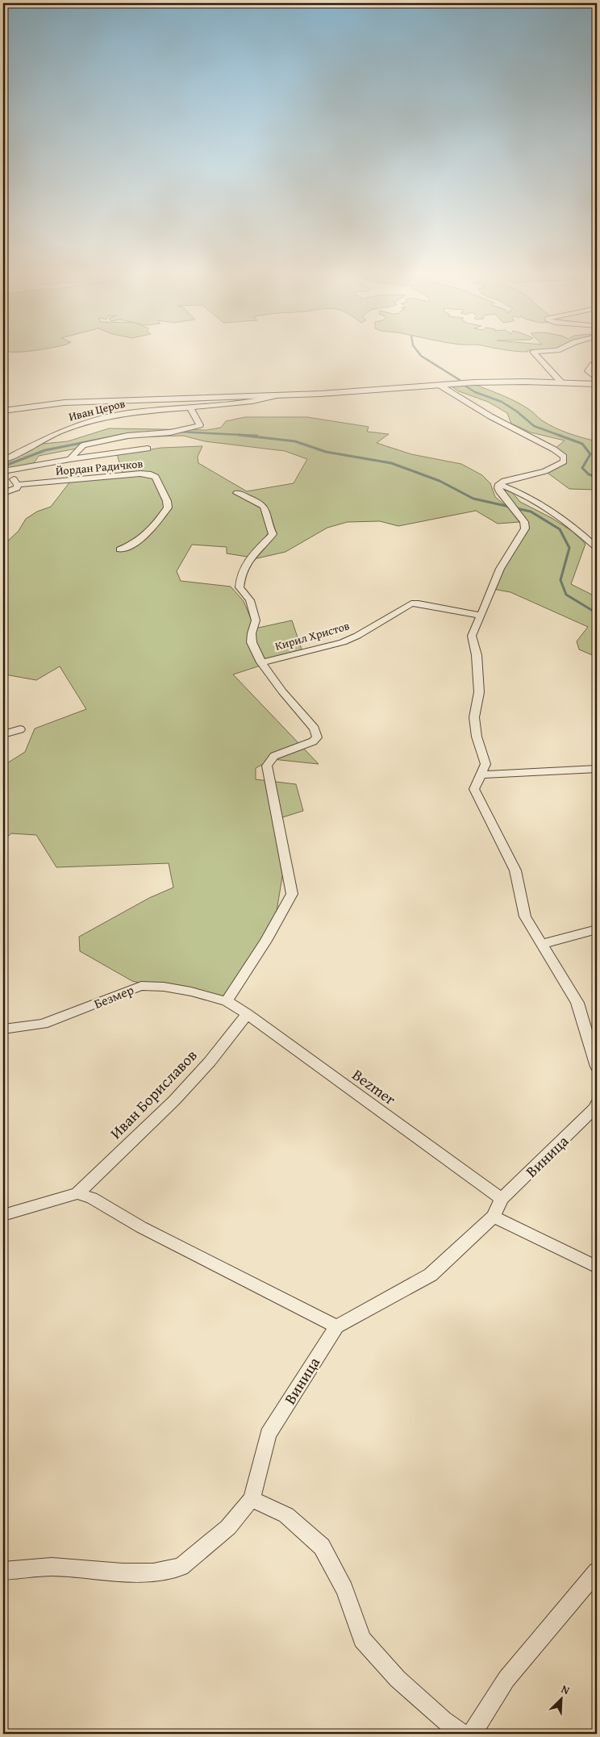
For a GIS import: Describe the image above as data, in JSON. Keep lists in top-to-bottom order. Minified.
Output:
{"streets":{"street":["Иван Церов","Йордан Радичков","Кирил Христов","Безмер","Bezmer","Иван Бориславов","Виница"]},"crossings":[["Безмер","Bezmer"],["Bezmer","Иван Бориславов"],["Bezmer","Виница"]],"north":"top right"}
